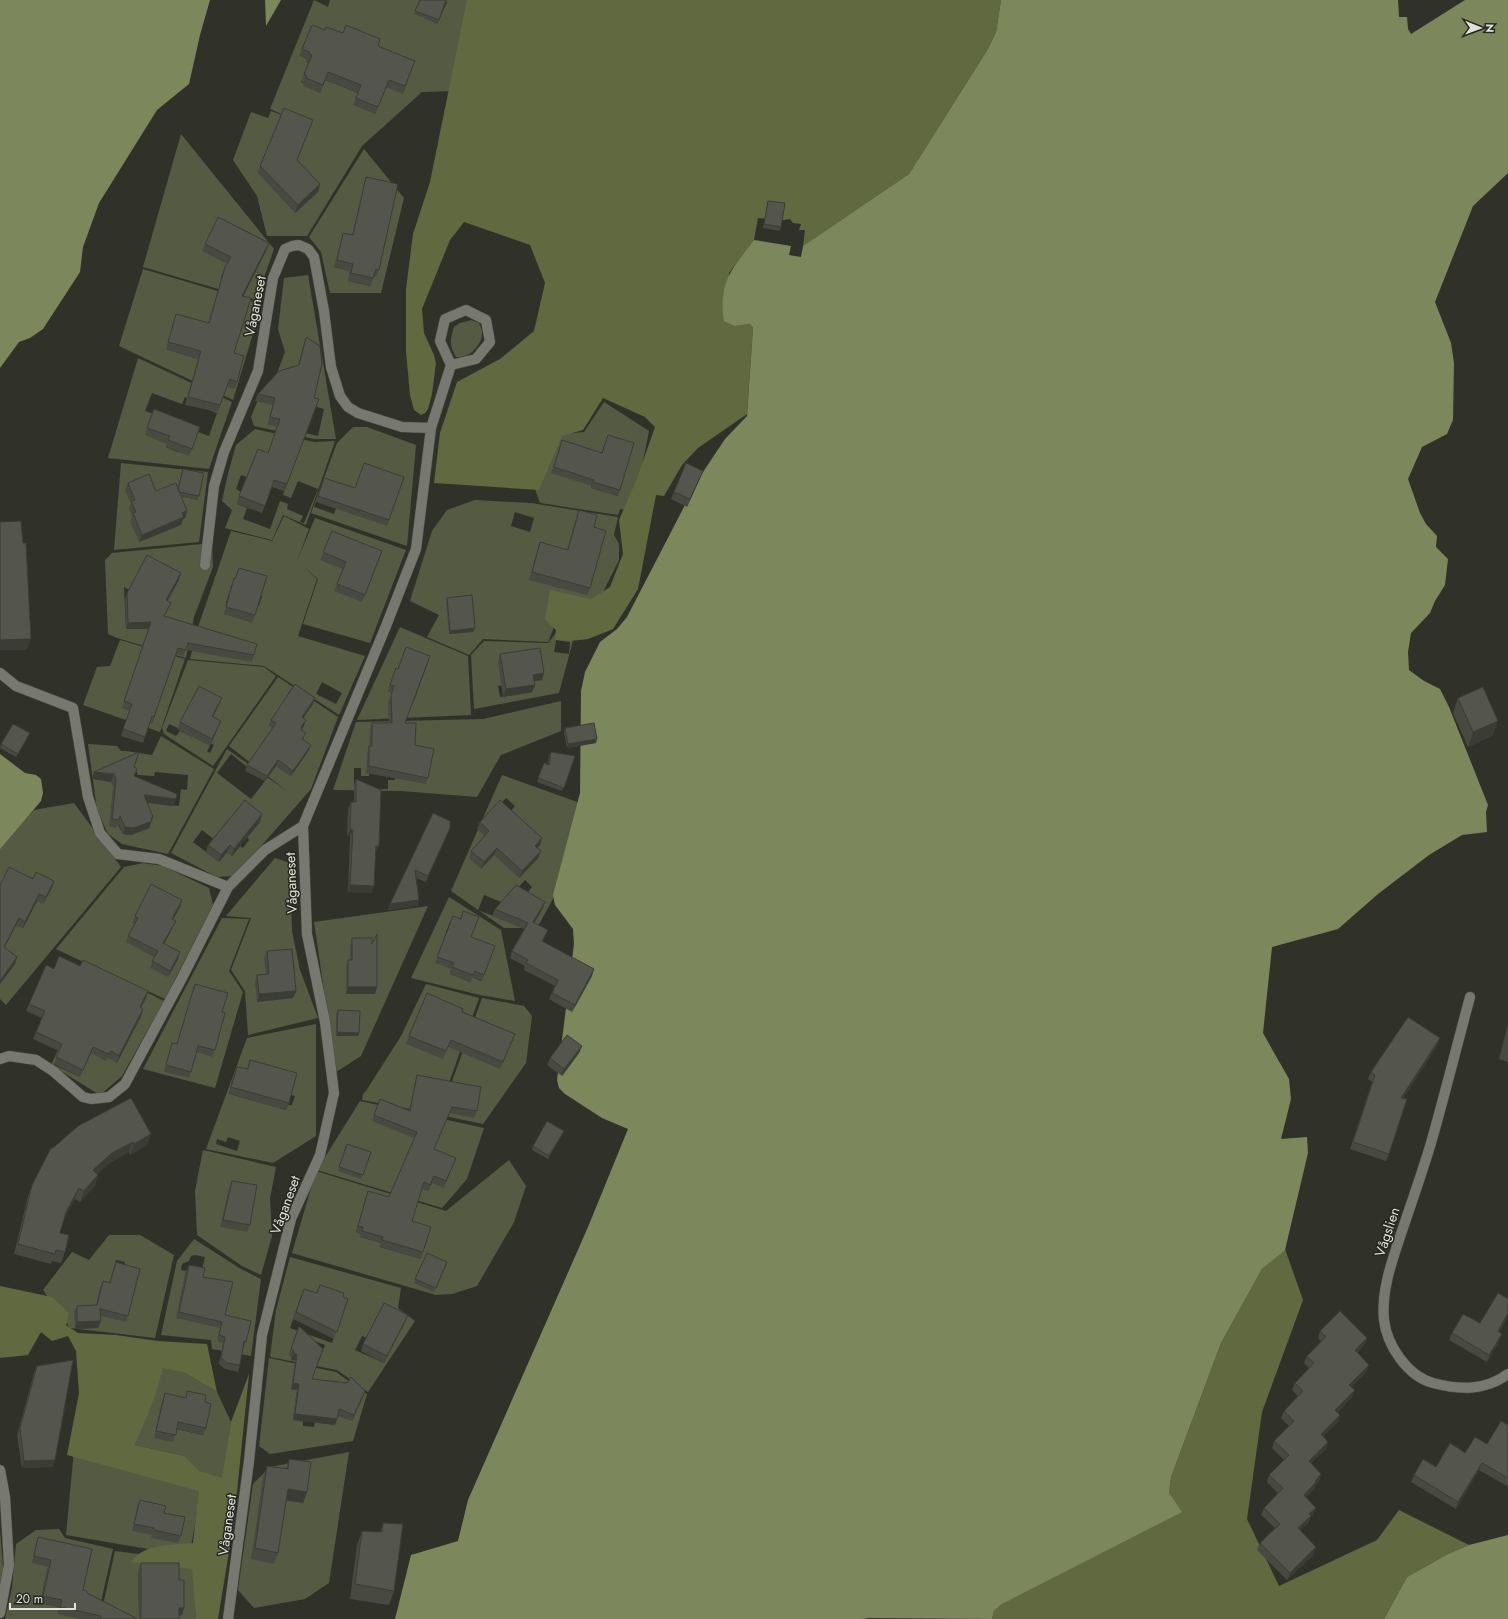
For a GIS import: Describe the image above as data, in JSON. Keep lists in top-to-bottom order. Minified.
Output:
{"streets":{"street":["Våganeset","Vågslien"]},"scale_bar":"20 m","north":"right"}
